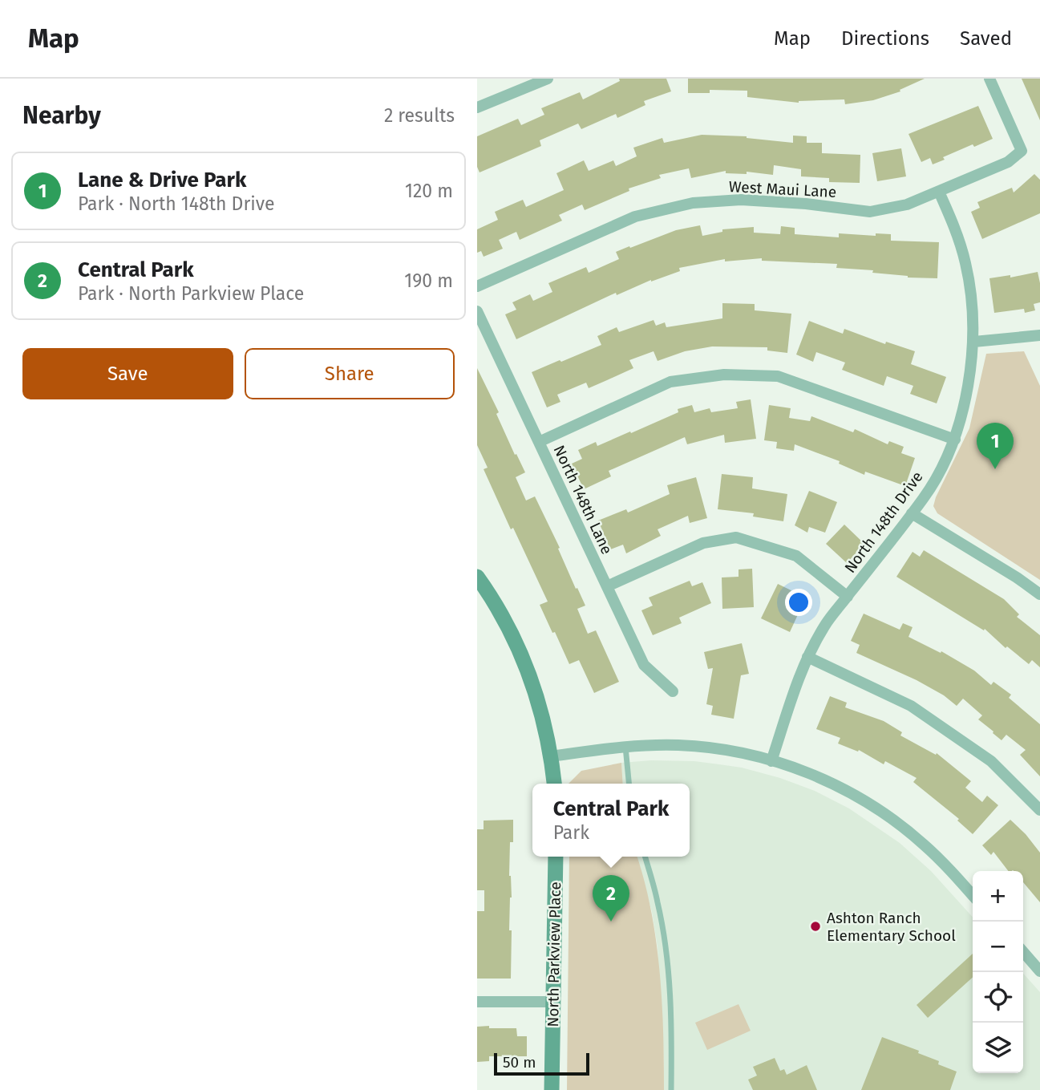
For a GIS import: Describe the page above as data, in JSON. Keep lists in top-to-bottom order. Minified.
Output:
{"streets":{"street":["West Maui Lane","North 148th Lane","North 148th Drive","North Parkview Place"]},"crossings":[["West Maui Lane","North 148th Drive"]],"places":["Ashton Ranch Elementary School"],"scale_bar":"50 m","page":{"header":"Map","nav":["Map","Directions","Saved"],"heading":["Nearby","2 results"],"list":[{"mark":"1","name":"Lane & Drive Park","note":"Park · North 148th Drive","value":"120 m"},{"mark":"2","name":"Central Park","note":"Park · North Parkview Place","value":"190 m"}],"buttons":["Save","Share"],"pins":["1","2"],"popup":["Central Park","Park"],"map_buttons":["+","−"],"scale":"50 m"}}
